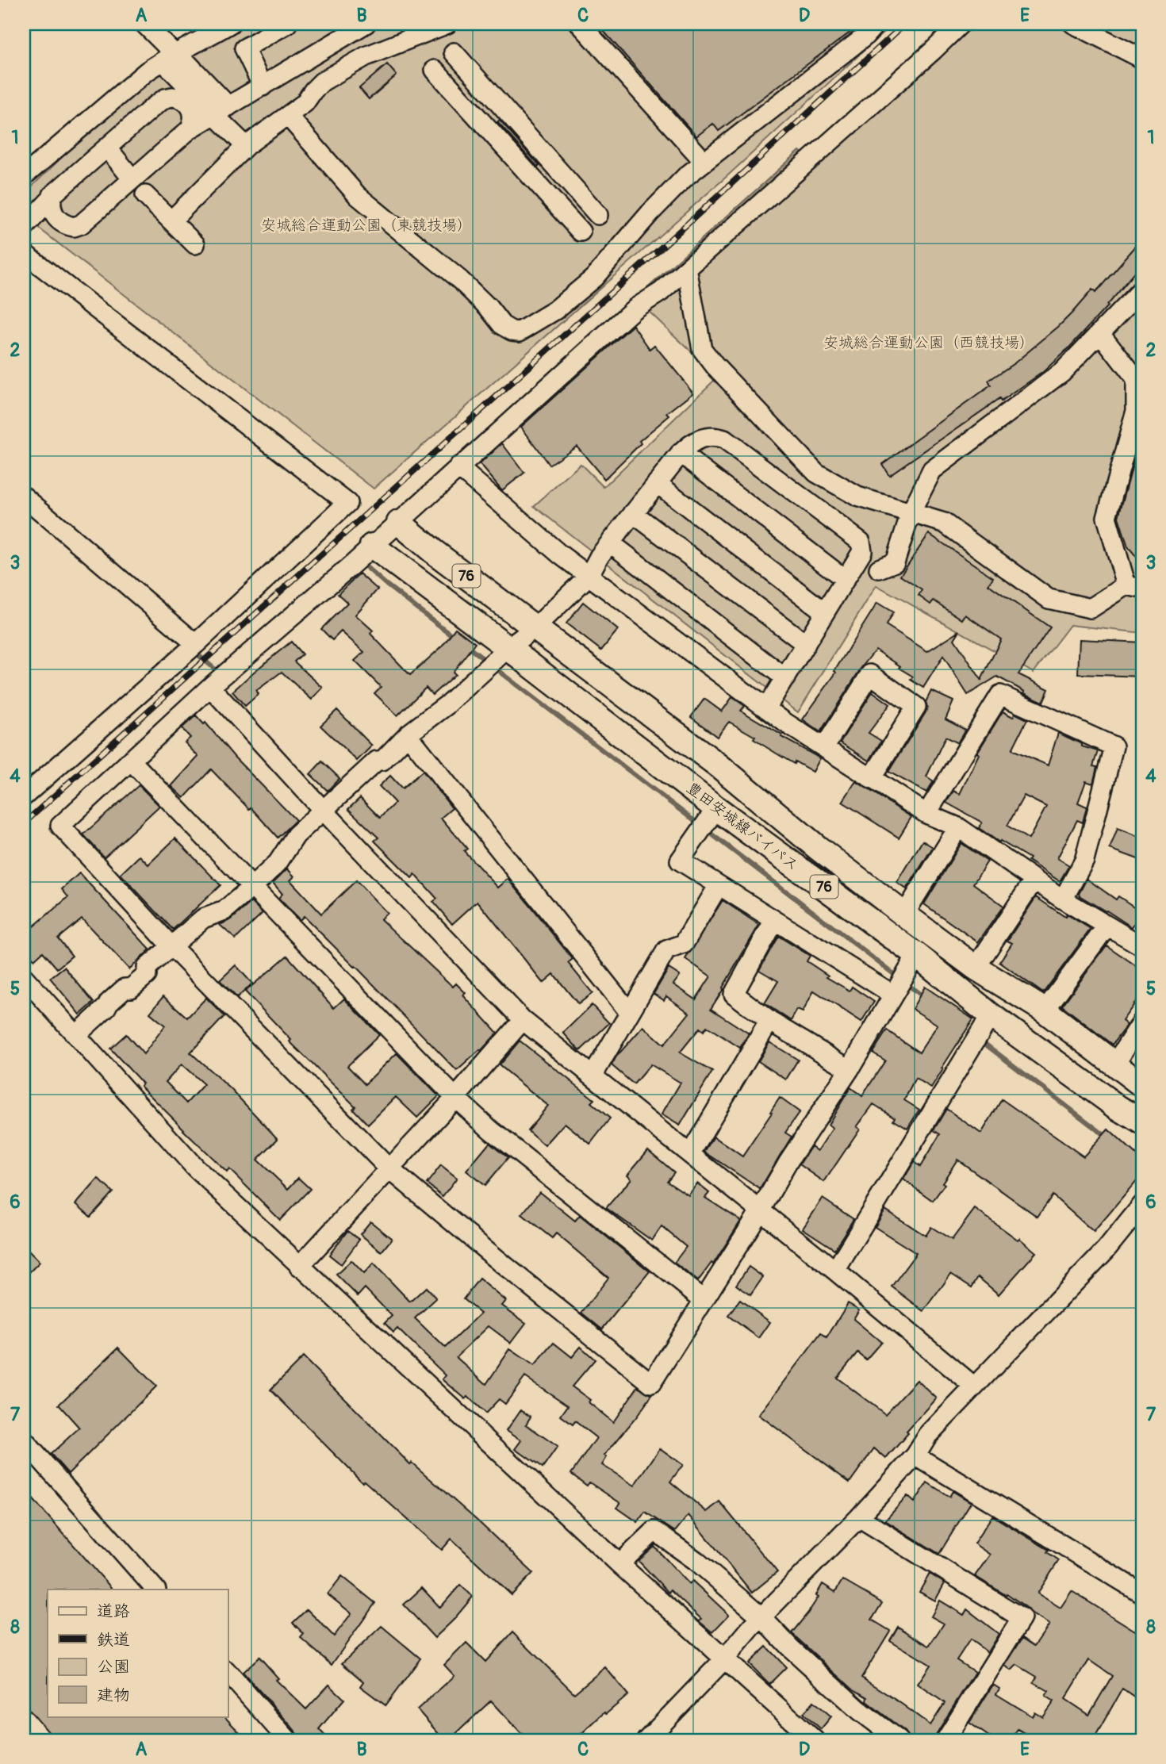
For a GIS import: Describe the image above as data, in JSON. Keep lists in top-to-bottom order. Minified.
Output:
{"streets":{"main road":["76","豊田安城線バイパス"]},"parks":["安城総合運動公園（東競技場）","安城総合運動公園（西競技場）"],"legend":["道路","鉄道","公園","建物"],"grid":{"columns":["A","B","C","D","E"],"rows":["1","2","3","4","5","6","7","8"]}}
